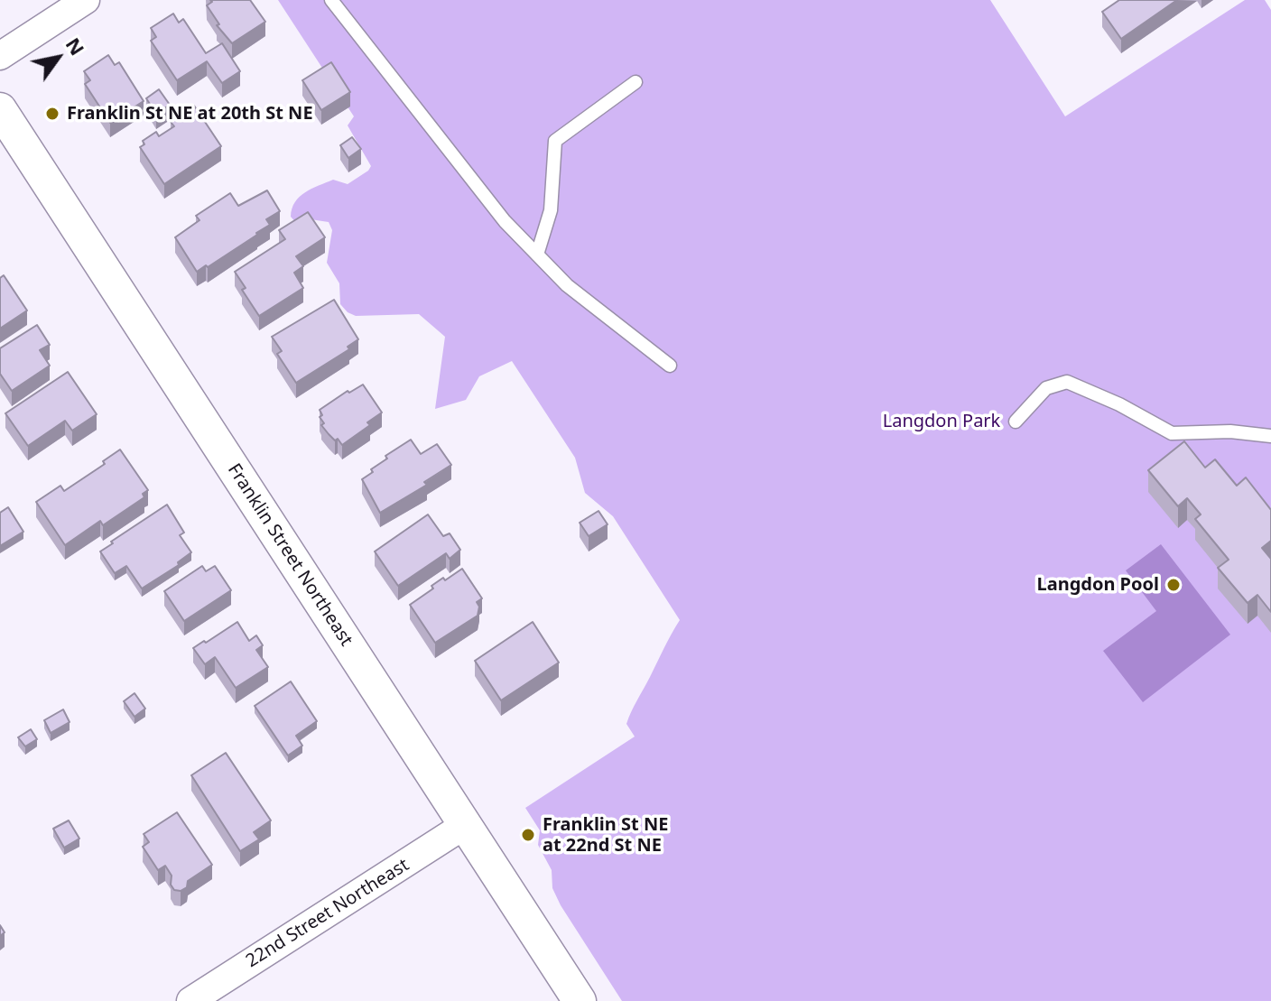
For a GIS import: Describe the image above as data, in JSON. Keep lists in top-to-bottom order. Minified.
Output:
{"streets":{"street":["Franklin Street Northeast","22nd Street Northeast"]},"crossings":[["Franklin Street Northeast","22nd Street Northeast"]],"parks":["Langdon Park"],"places":["Franklin St NE at 20th St NE","Langdon Pool","Franklin St NE at 22nd St NE"],"north":"top right"}
